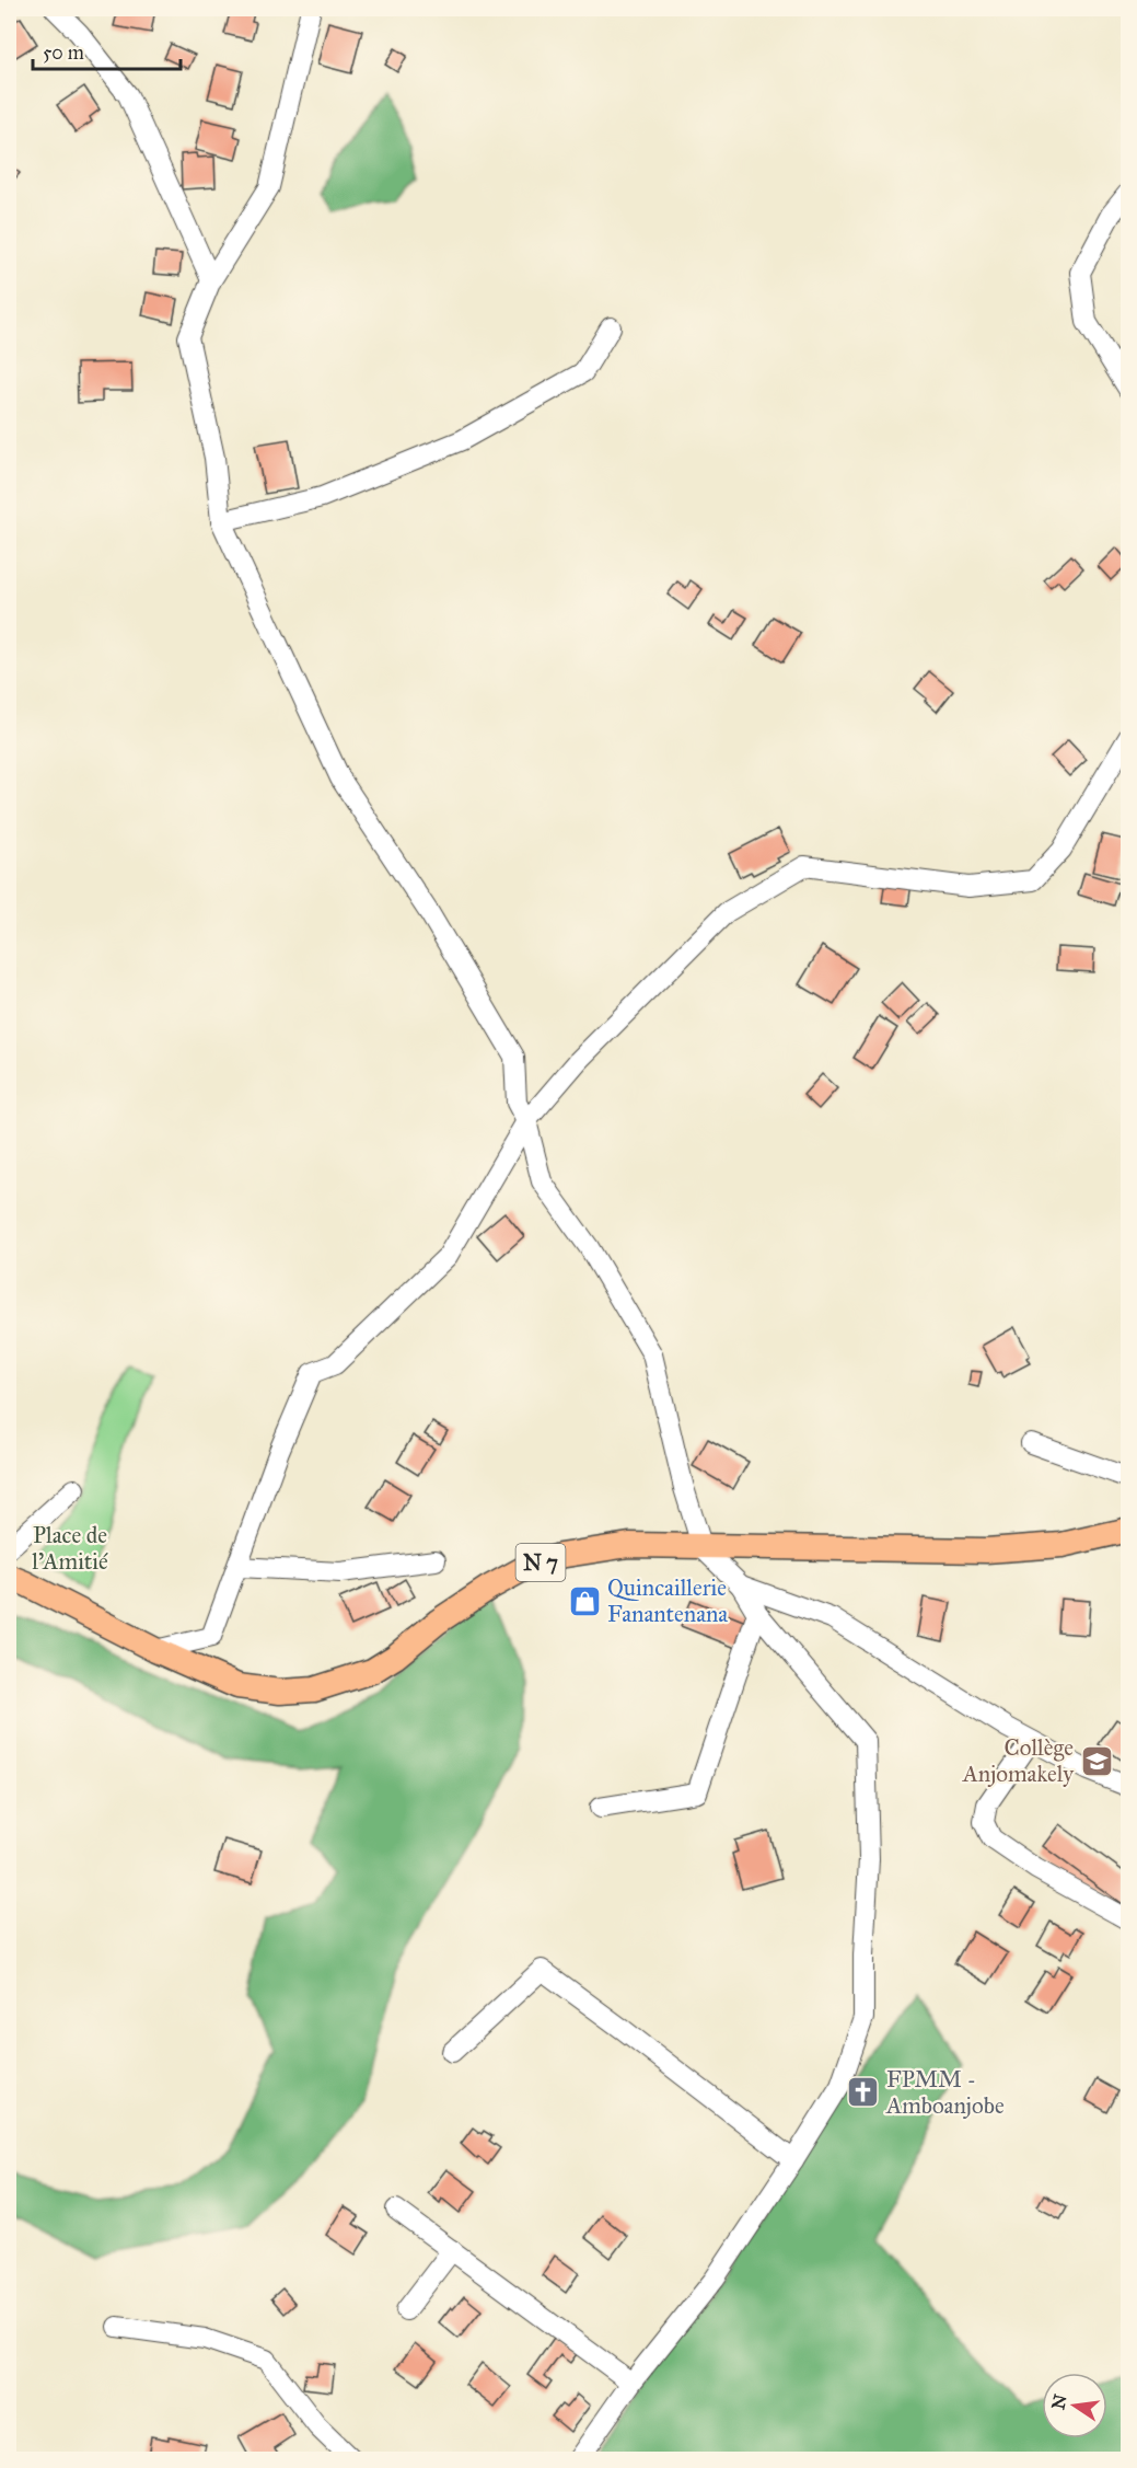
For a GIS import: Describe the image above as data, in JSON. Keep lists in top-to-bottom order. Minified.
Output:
{"streets":{"main road":["N 7"]},"parks":["Place de l'Amitié"],"places":{"shop":["Quincaillerie Fanantenana"],"school or university":["Collège Anjomakely"],"church":["FPMM - Amboanjobe"]},"scale_bar":"50 m","north":"left"}
